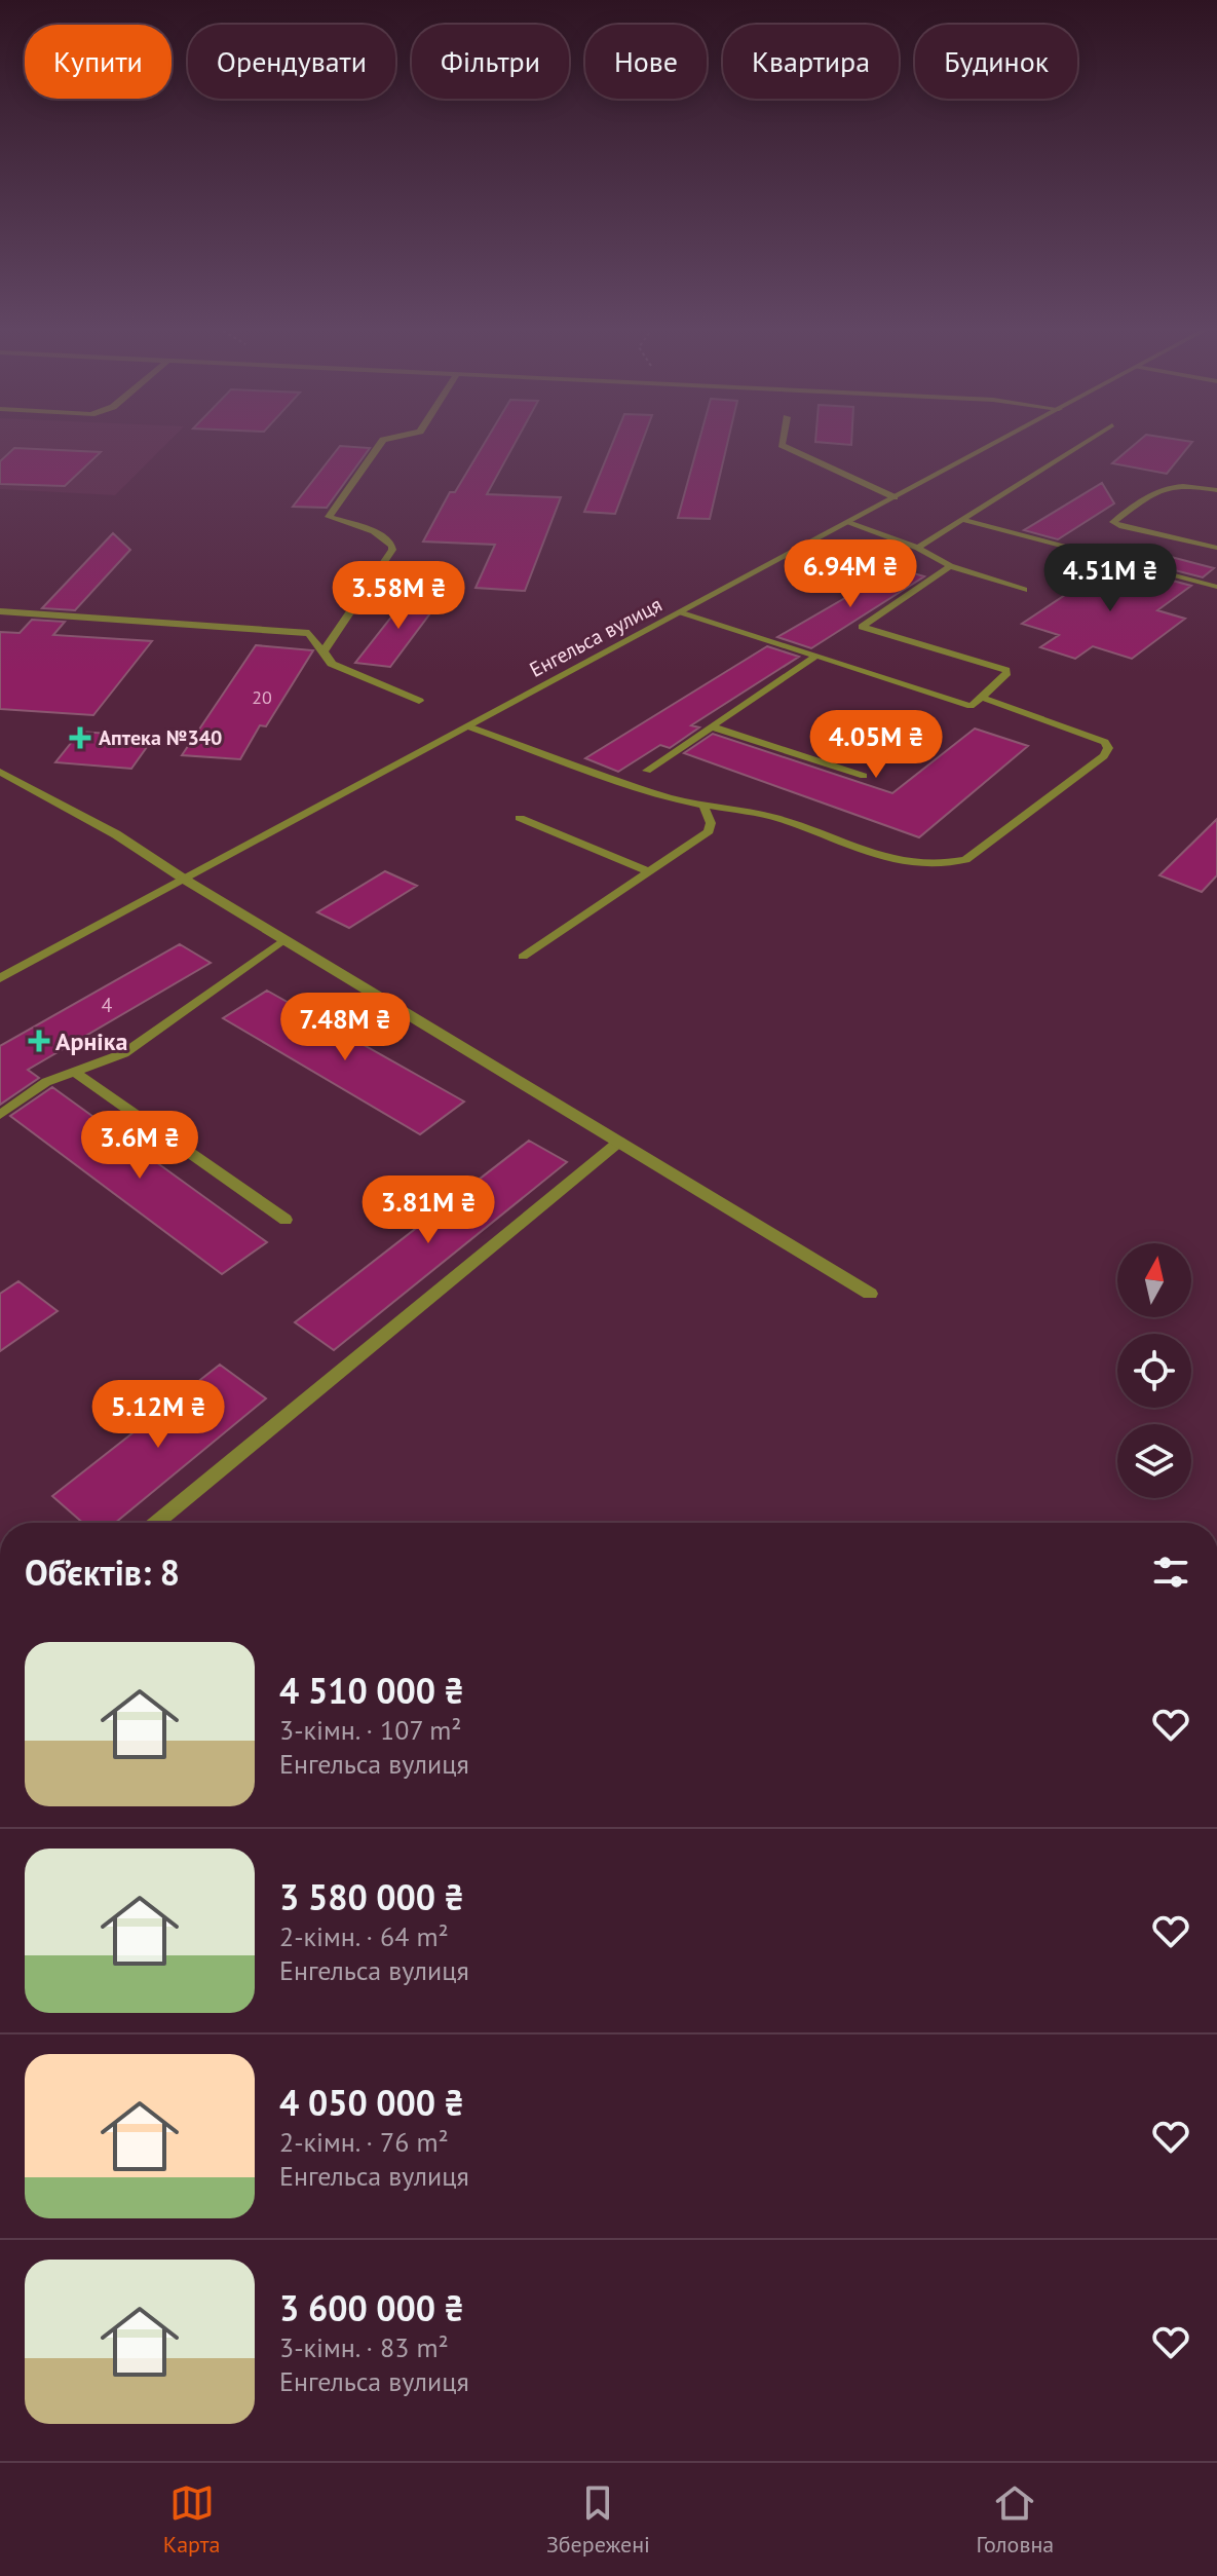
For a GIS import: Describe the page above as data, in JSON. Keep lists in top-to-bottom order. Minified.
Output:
{"streets":{"street":["Енгельса вулиця"]},"places":{"health":["Аптека №340","Арніка"]},"house_numbers":["20","4"],"north":"top","page":{"chip":["Купити","Орендувати","Фільтри","Нове","Квартира","Будинок"],"price":["6.94M ₴","4.51M ₴","3.58M ₴","4.05M ₴","7.48M ₴","3.6M ₴","3.81M ₴","5.12M ₴"],"heading":"Об’єктів: 8","list":[{"name":"4 510 000 ₴","note":"3-кімн. · 107 m² · Енгельса вулиця"},{"name":"3 580 000 ₴","note":"2-кімн. · 64 m² · Енгельса вулиця"},{"name":"4 050 000 ₴","note":"2-кімн. · 76 m² · Енгельса вулиця"},{"name":"3 600 000 ₴","note":"3-кімн. · 83 m² · Енгельса вулиця"}],"tabs":["Карта","Збережені","Головна"]}}
